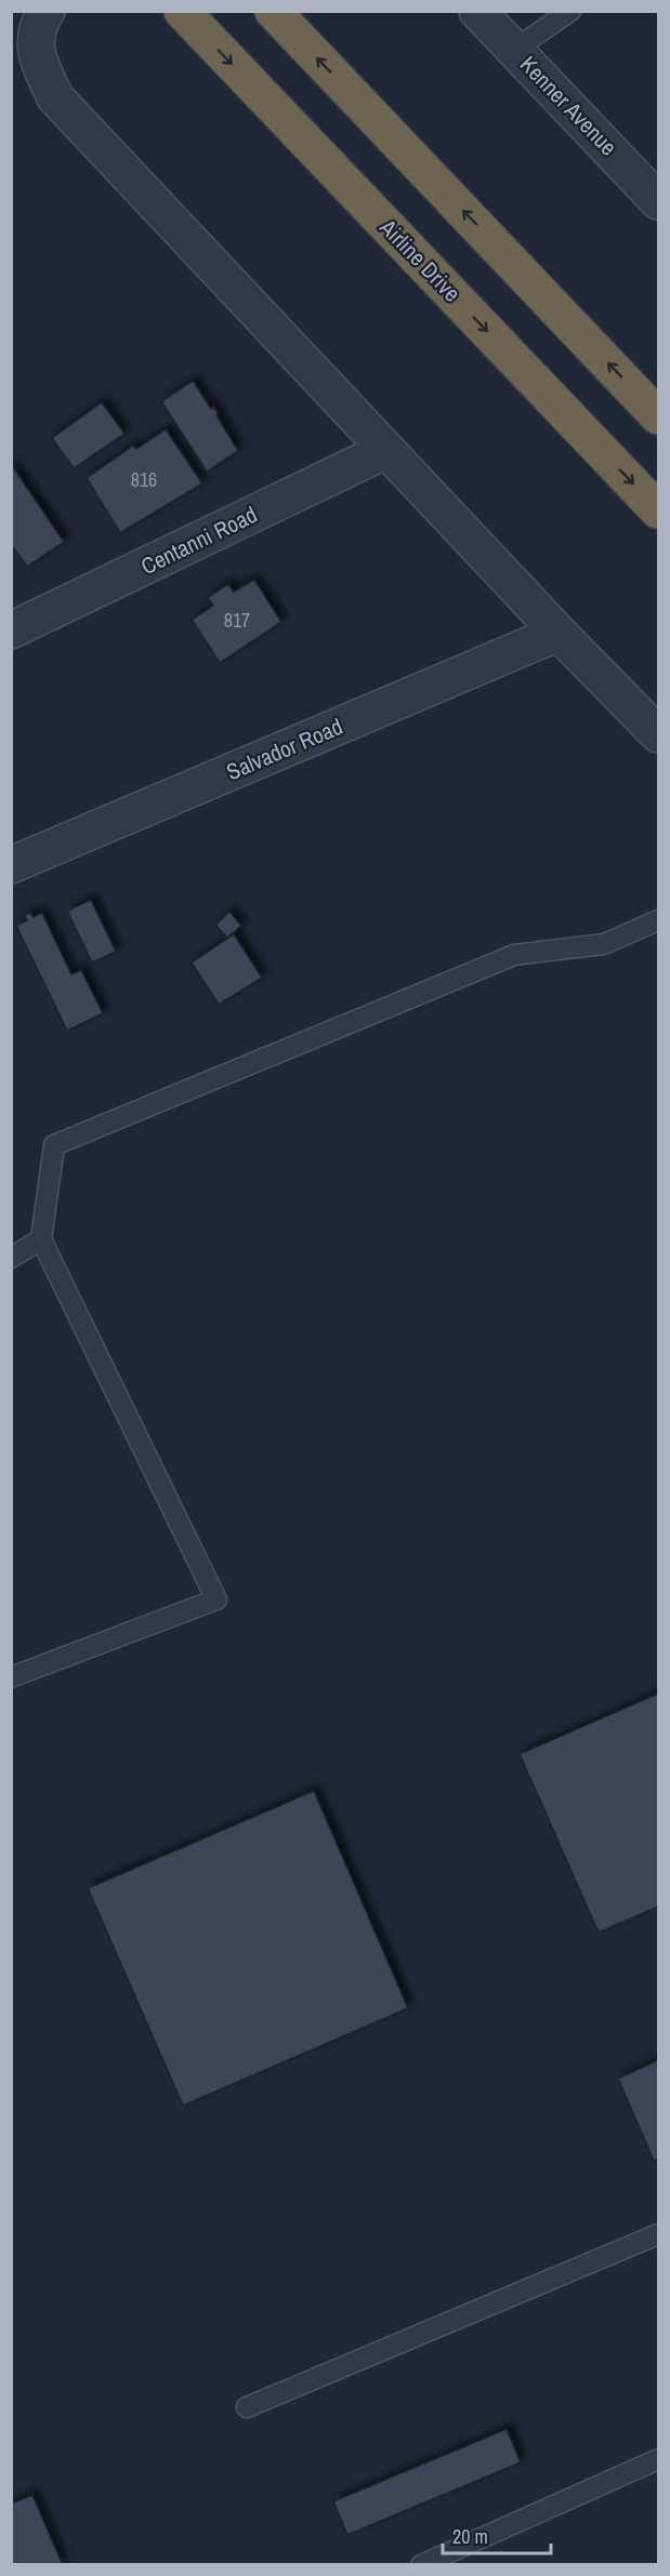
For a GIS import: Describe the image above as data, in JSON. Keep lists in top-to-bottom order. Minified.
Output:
{"streets":{"highway":["Airline Drive"],"street":["Kenner Avenue","Centanni Road","Salvador Road"]},"house_numbers":["816","817"],"scale_bar":"20 m"}
